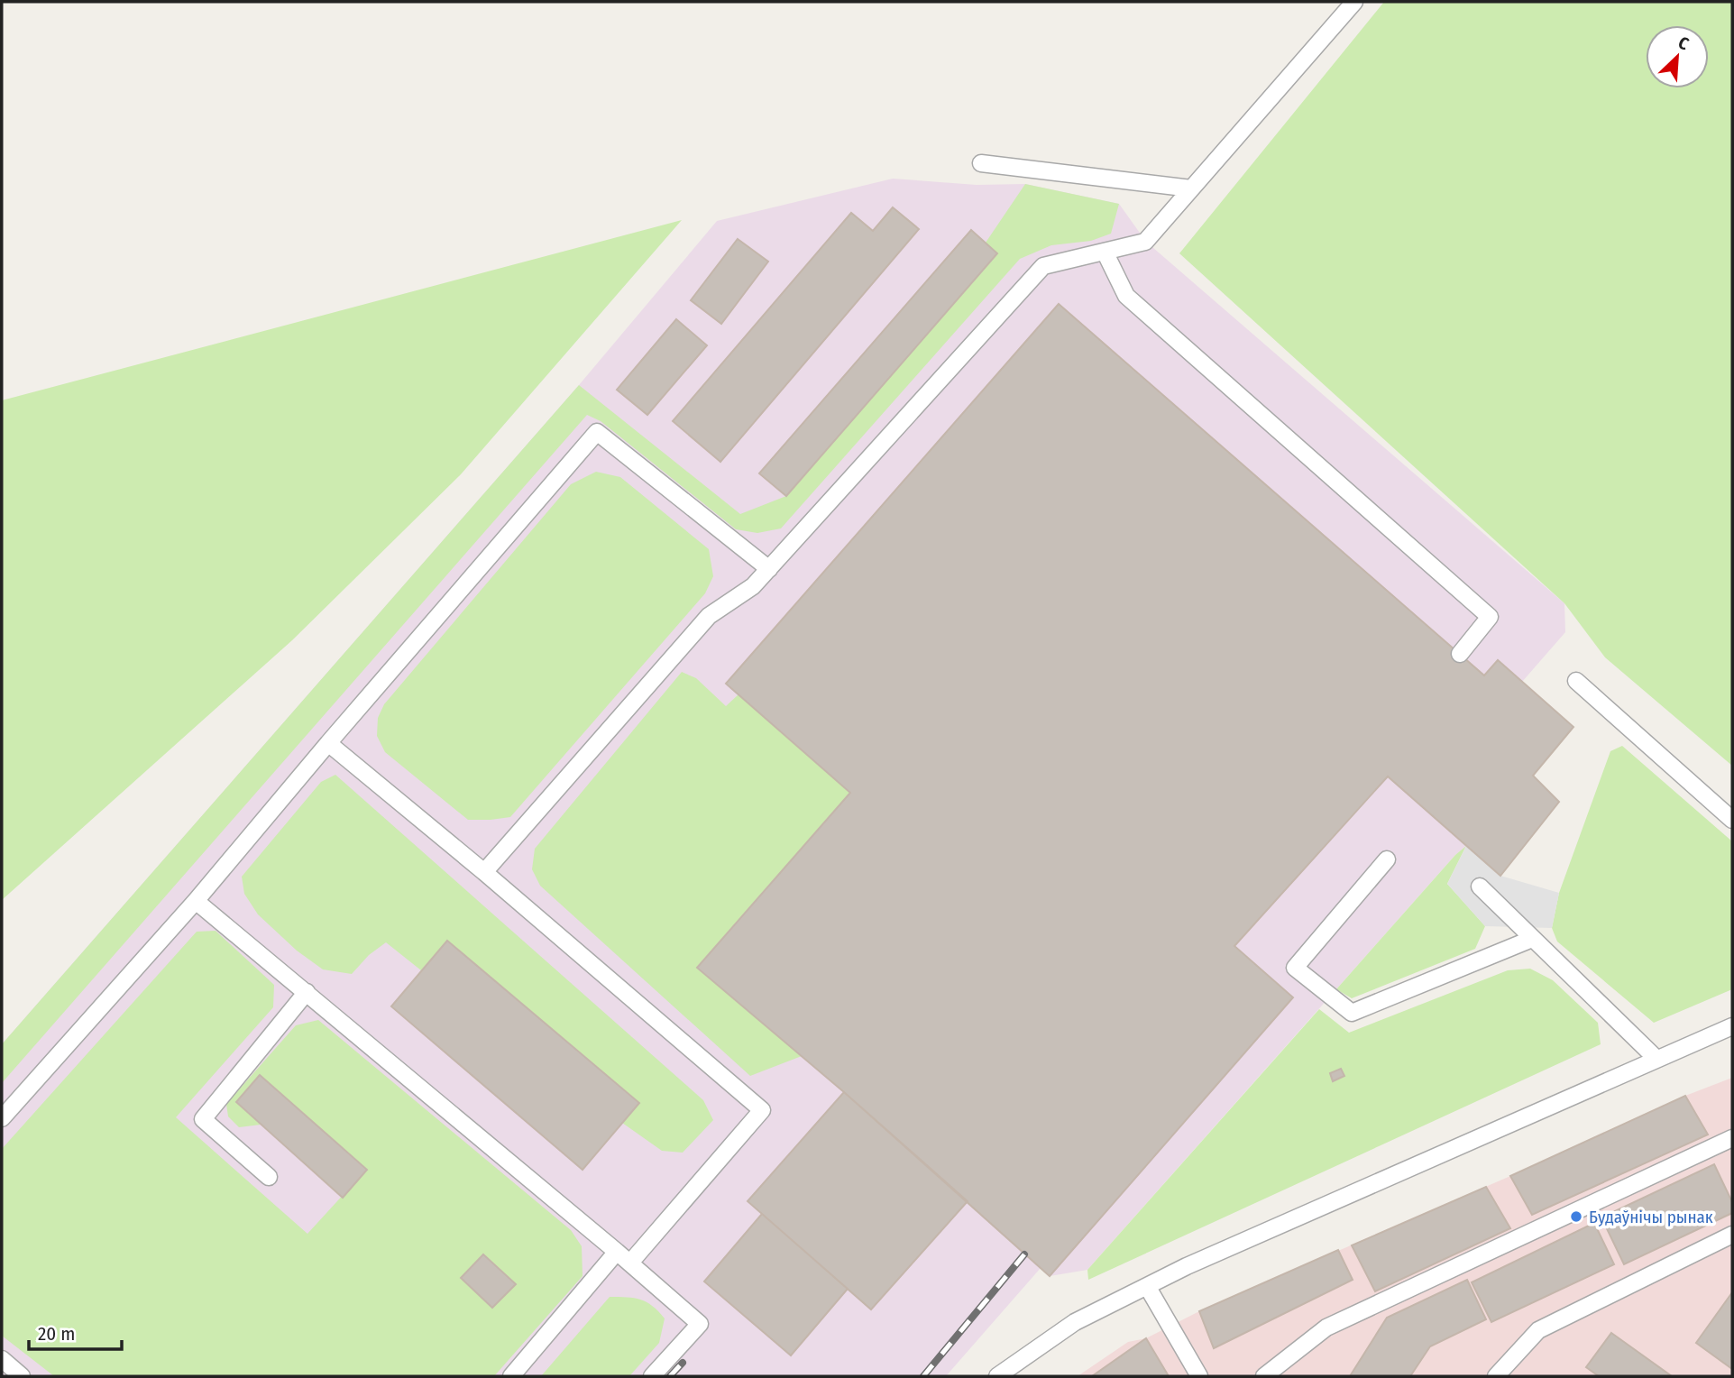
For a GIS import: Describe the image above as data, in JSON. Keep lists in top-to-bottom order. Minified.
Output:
{"places":["Будаўнічы рынак"],"scale_bar":"20 m","north":"top right"}
